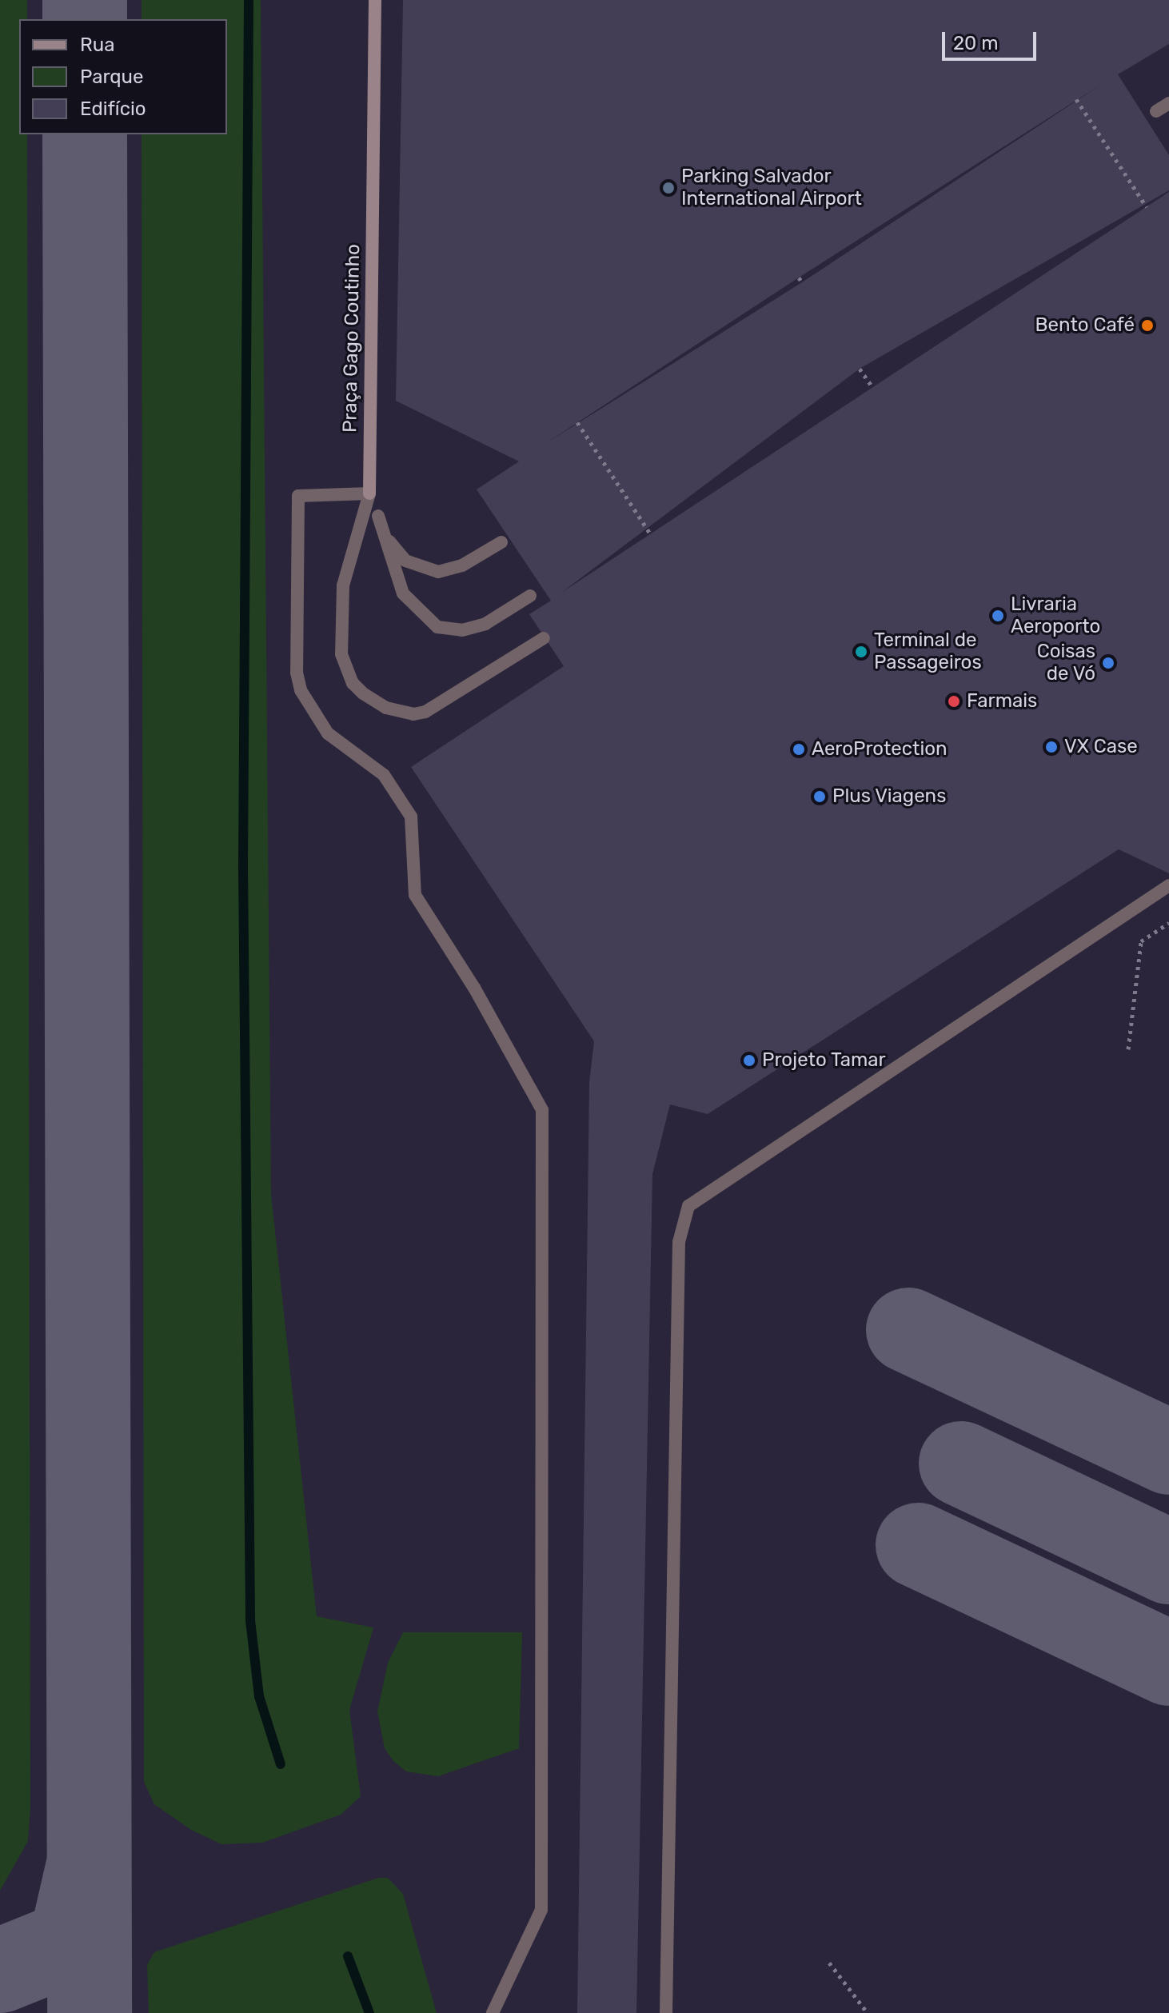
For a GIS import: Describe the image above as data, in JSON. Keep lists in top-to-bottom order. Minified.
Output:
{"streets":{"main road":["Praça Gago Coutinho"]},"places":["Parking Salvador International Airport","Bento Café","Livraria Aeroporto","Terminal de Passageiros","Coisas de Vó","Farmais","VX Case","AeroProtection","Plus Viagens","Projeto Tamar"],"legend":["Rua","Parque","Edifício"],"scale_bar":"20 m"}
